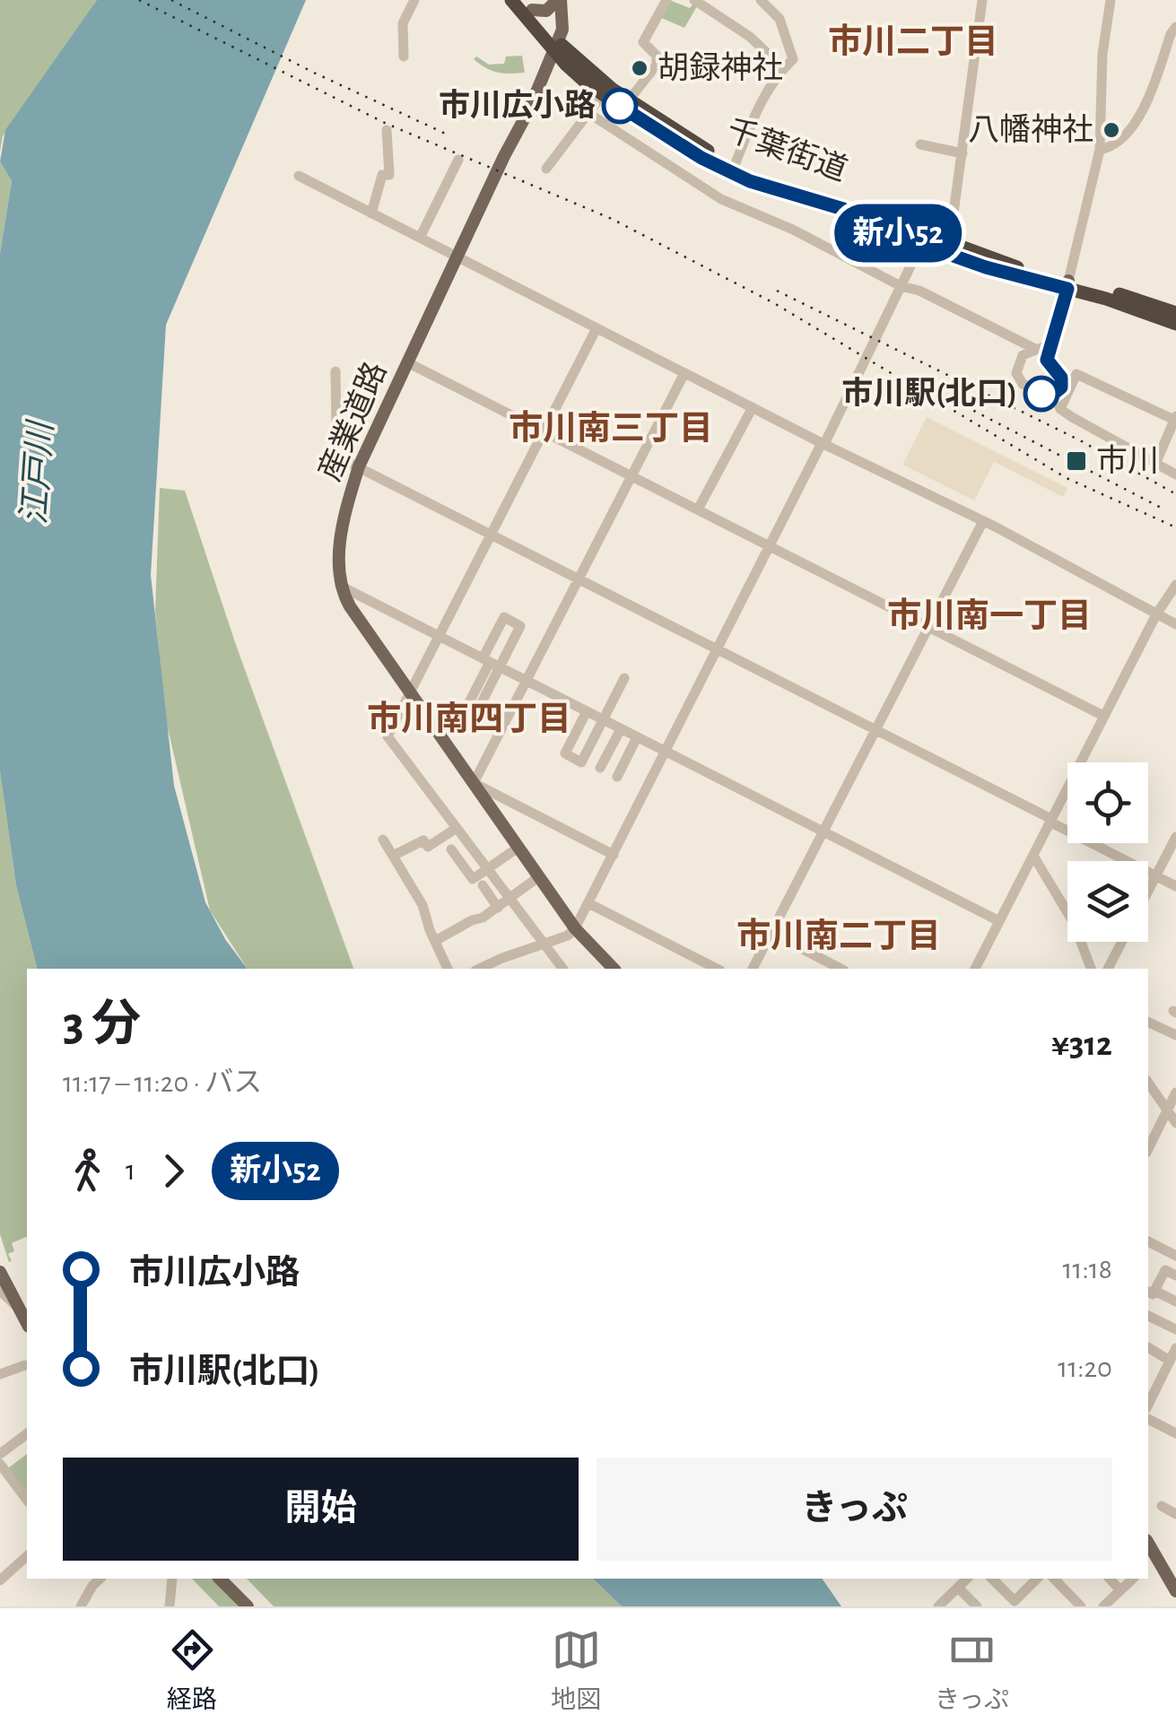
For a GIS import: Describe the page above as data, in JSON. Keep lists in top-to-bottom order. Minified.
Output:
{"streets":{"highway":["千葉街道"],"main road":["産業道路"]},"crossings":[["千葉街道","産業道路"]],"districts":["市川二丁目","市川南三丁目","市川南一丁目","市川南四丁目","市川南二丁目"],"water":["江戸川"],"places":{"other":["胡録神社","市川広小路","八幡神社","市川駅(北口)"],"transit":["市川"]},"lines":["bus line 新小52"],"page":{"on_map":"新小52","heading":["3 分","11:17 – 11:20 · バス","¥312"],"legs":["1","新小52"],"list":[{"name":"市川広小路","value":"11:18"},{"name":"市川駅(北口)","value":"11:20"}],"buttons":["開始","きっぷ"],"tabs":["経路","地図","きっぷ"]}}
